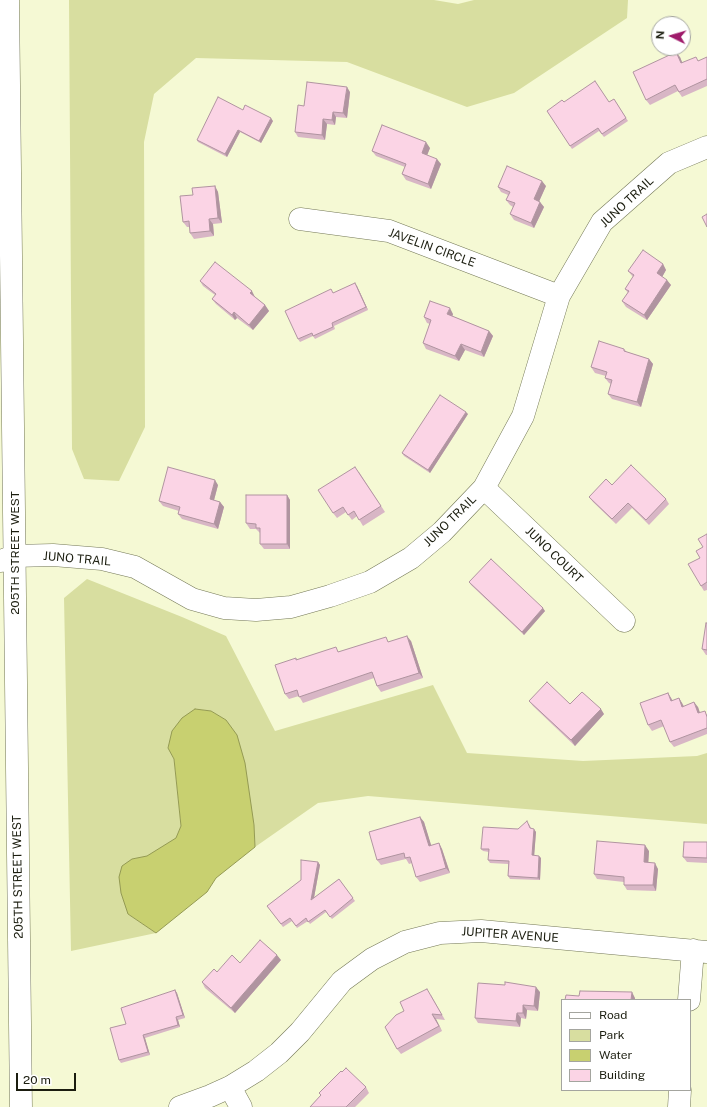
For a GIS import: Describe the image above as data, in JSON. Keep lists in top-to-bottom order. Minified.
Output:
{"streets":{"street":["JUNO TRAIL","JAVELIN CIRCLE","205TH STREET WEST","JUNO COURT","JUPITER AVENUE"]},"crossings":[["JUNO TRAIL","JAVELIN CIRCLE"],["JUNO TRAIL","205TH STREET WEST"],["JUNO TRAIL","JUNO COURT"]],"legend":["Road","Park","Water","Building"],"scale_bar":"20 m","north":"left"}
